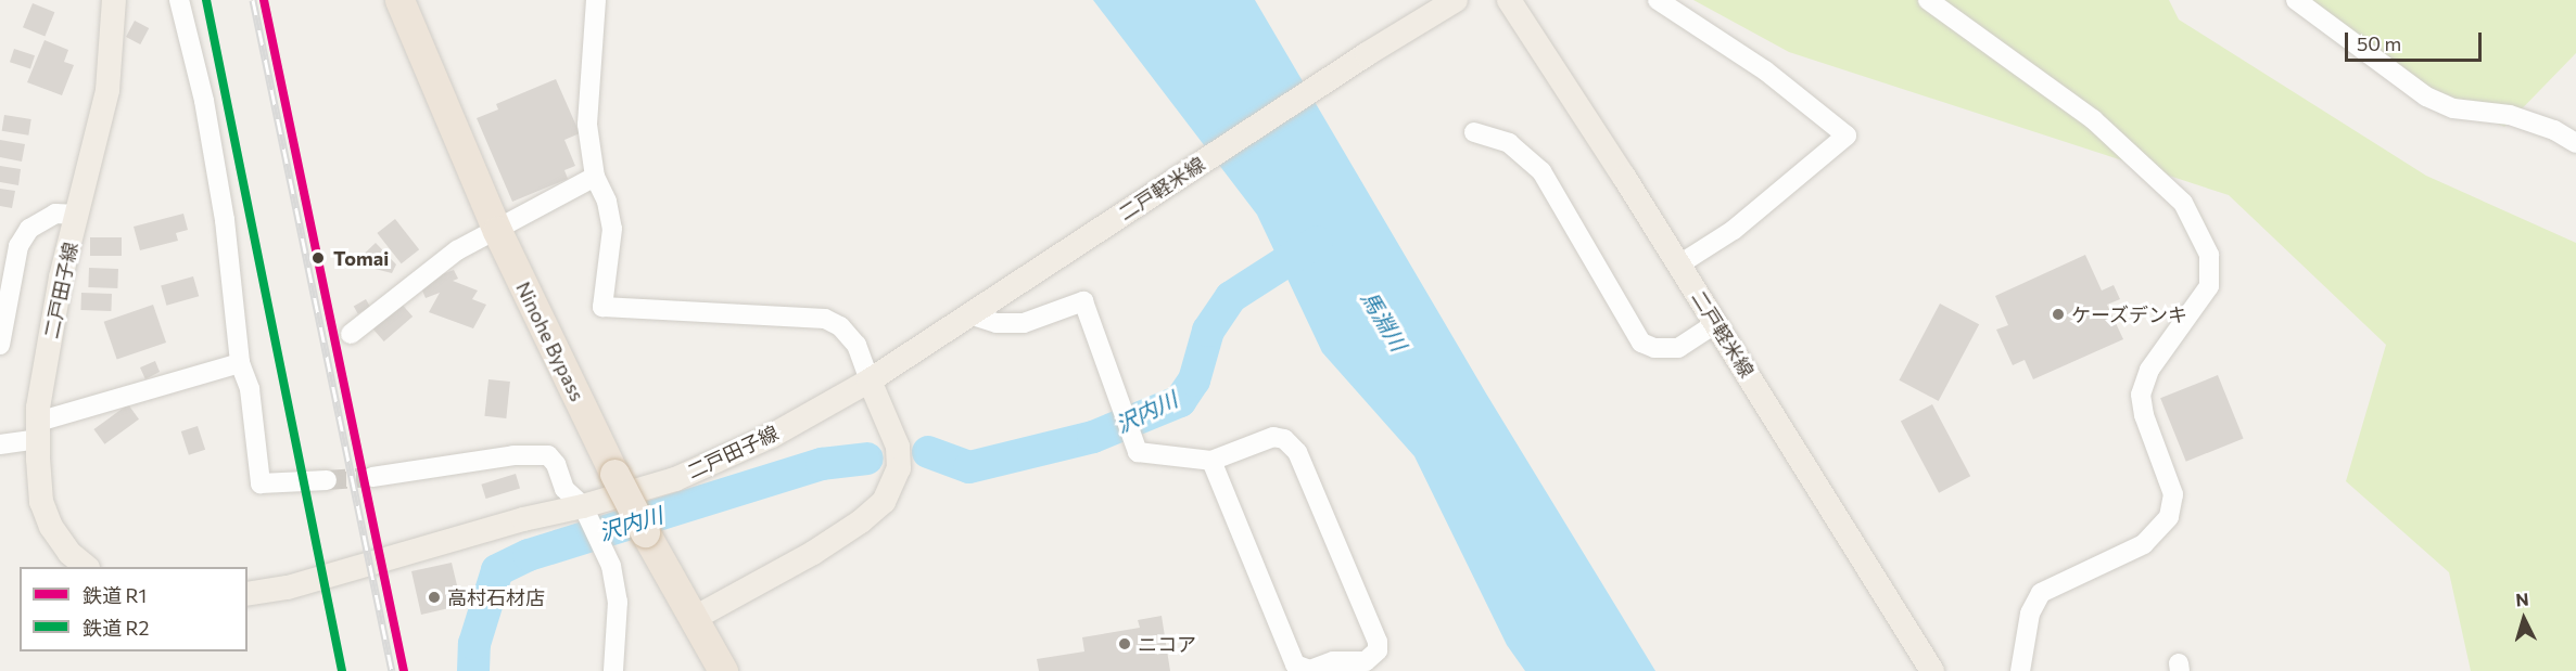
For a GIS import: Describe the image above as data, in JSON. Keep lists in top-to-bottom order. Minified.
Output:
{"streets":{"highway":["Ninohe Bypass"],"main road":["二戸軽米線","二戸田子線"]},"crossings":[["二戸軽米線","二戸田子線"]],"water":["馬淵川","沢内川"],"places":["Tomai","ケーズデンキ","高村石材店","ニコア"],"lines":["rail line R1","rail line R2"],"legend":["鉄道 R1","鉄道 R2"],"scale_bar":"50 m","north":"top"}
